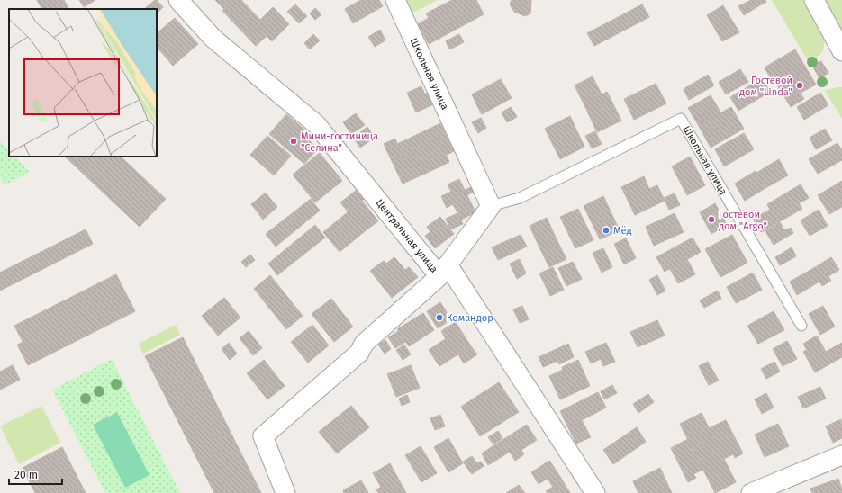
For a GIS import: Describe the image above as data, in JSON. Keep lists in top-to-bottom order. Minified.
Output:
{"streets":{"street":["Школьная улица","Центральная улица"]},"places":["Гостевой дом \"Linda\"","Мини-гостиница \"Селина\"","Гостевой дом \"Argo\"","Мёд","Командор"],"scale_bar":"20 m"}
